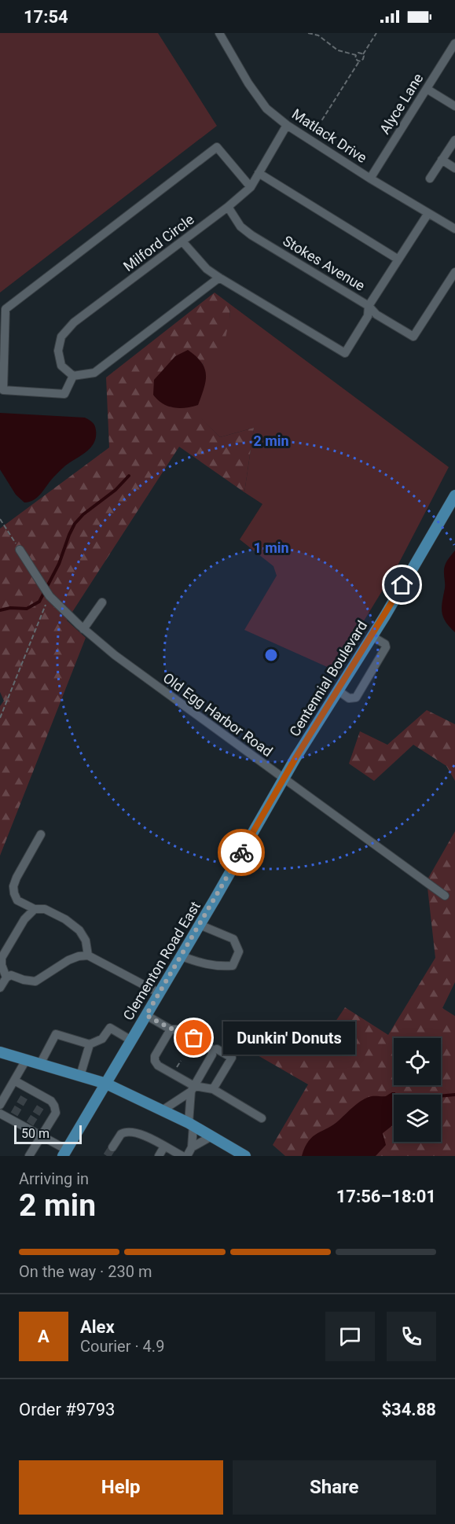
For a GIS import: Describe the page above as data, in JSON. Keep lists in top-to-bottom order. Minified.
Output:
{"streets":{"main road":["Centennial Boulevard","Clementon Road East"],"street":["Alyce Lane","Matlack Drive","Milford Circle","Stokes Avenue","Old Egg Harbor Road"]},"crossings":[["Alyce Lane","Matlack Drive"],["Matlack Drive","Milford Circle"],["Matlack Drive","Stokes Avenue"],["Milford Circle","Stokes Avenue"],["Centennial Boulevard","Old Egg Harbor Road"],["Centennial Boulevard","Clementon Road East"],["Old Egg Harbor Road","Clementon Road East"]],"places":["Dunkin' Donuts"],"scale_bar":"50 m","page":{"status":"17:54","bubble":"Dunkin' Donuts","scale":"50 m","heading":["2 min","Arriving in","17:56–18:01"],"panel":["Alex","Courier · 4.9","Order #9793","$34.88"],"bar":"On the way · 230 m","round":"A","buttons":["Help","Share"]},"rings":["2 min","1 min"]}
